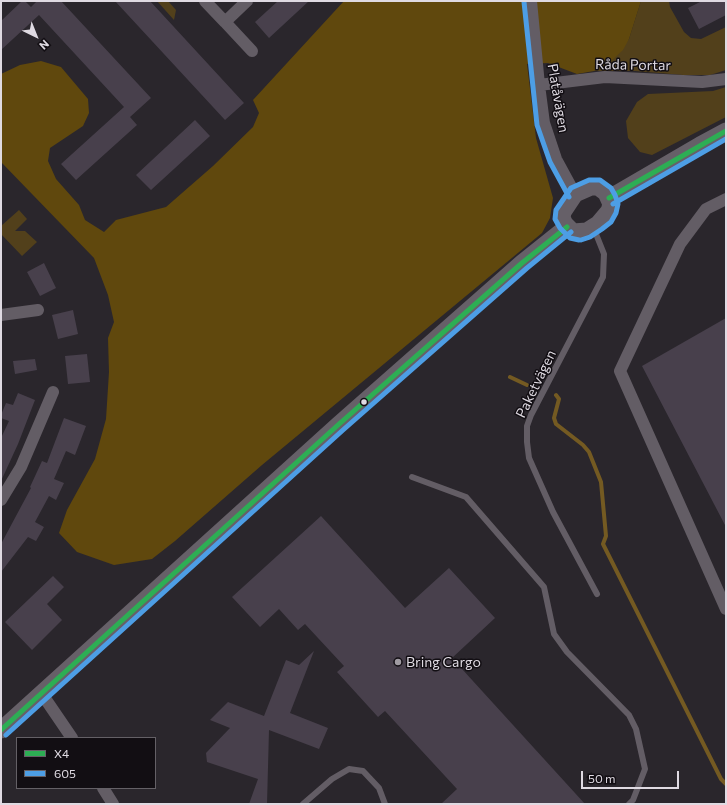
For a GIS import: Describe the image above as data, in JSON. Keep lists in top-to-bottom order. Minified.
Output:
{"streets":{"street":["Råda Portar","Platåvägen"],"lane":["Paketvägen"]},"crossings":[["Råda Portar","Platåvägen"],["Platåvägen","Paketvägen"]],"places":["Bring Cargo"],"lines":["transit line 605","transit line X4"],"legend":["X4","605"],"scale_bar":"50 m","north":"bottom right"}
